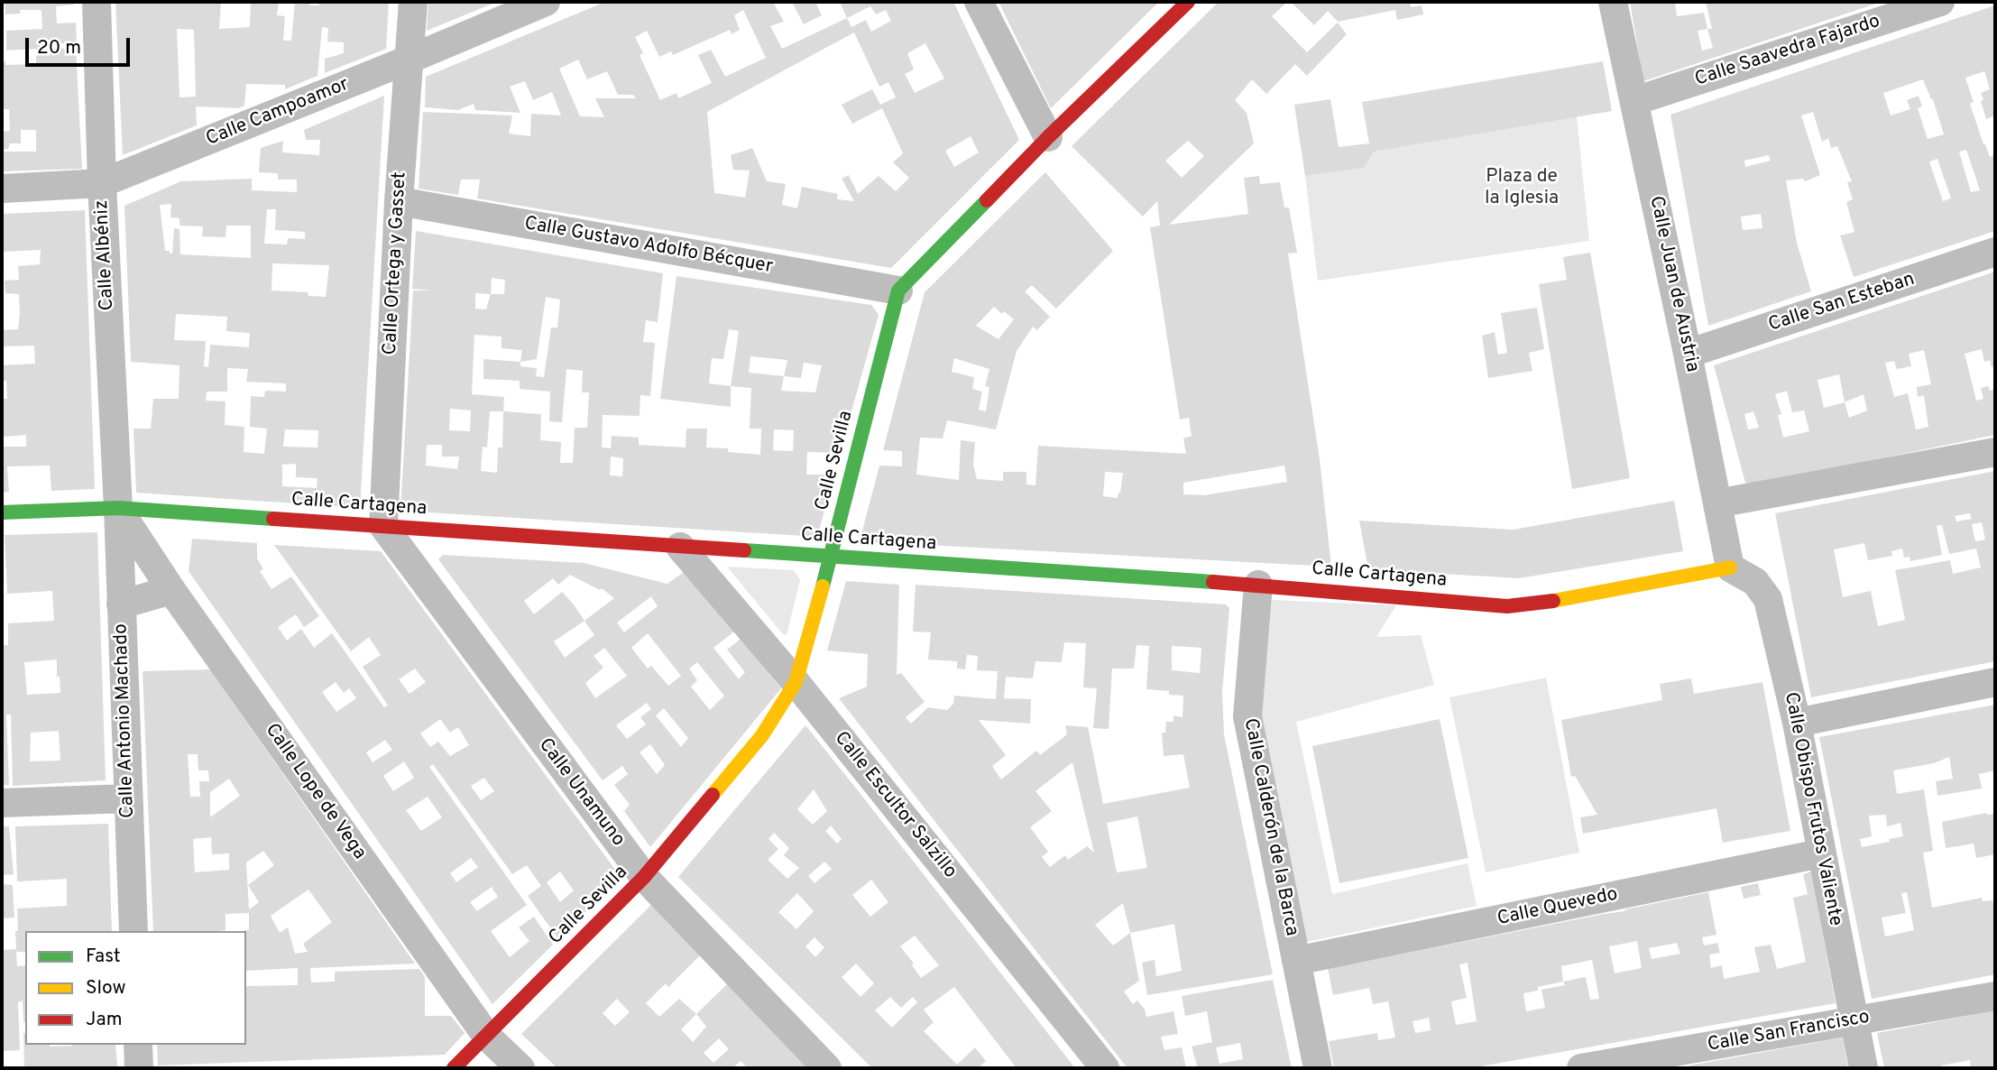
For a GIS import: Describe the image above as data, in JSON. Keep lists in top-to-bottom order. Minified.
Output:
{"streets":{"street":["Calle Saavedra Fajardo","Calle Campoamor","Calle Gustavo Adolfo Bécquer","Calle Albéniz","Calle Ortega y Gasset","Calle Juan de Austria","Calle San Esteban","Calle Sevilla","Calle Cartagena","Calle Antonio Machado","Calle Lope de Vega","Calle Unamuno","Calle Escultor Salzillo","Calle Obispo Frutos Valiente","Calle Calderón de la Barca","Calle Quevedo","Calle San Francisco"]},"crossings":[["Calle Saavedra Fajardo","Calle Juan de Austria"],["Calle Campoamor","Calle Albéniz"],["Calle Campoamor","Calle Ortega y Gasset"],["Calle Gustavo Adolfo Bécquer","Calle Ortega y Gasset"],["Calle Gustavo Adolfo Bécquer","Calle Sevilla"],["Calle Albéniz","Calle Cartagena"],["Calle Albéniz","Calle Antonio Machado"],["Calle Albéniz","Calle Lope de Vega"],["Calle Ortega y Gasset","Calle Cartagena"],["Calle Ortega y Gasset","Calle Unamuno"],["Calle Juan de Austria","Calle San Esteban"],["Calle Juan de Austria","Calle Cartagena"],["Calle Juan de Austria","Calle Obispo Frutos Valiente"],["Calle Sevilla","Calle Cartagena"],["Calle Sevilla","Calle Lope de Vega"],["Calle Sevilla","Calle Unamuno"],["Calle Sevilla","Calle Escultor Salzillo"],["Calle Cartagena","Calle Antonio Machado"],["Calle Cartagena","Calle Lope de Vega"],["Calle Cartagena","Calle Unamuno"],["Calle Cartagena","Calle Escultor Salzillo"],["Calle Cartagena","Calle Obispo Frutos Valiente"],["Calle Cartagena","Calle Calderón de la Barca"],["Calle Antonio Machado","Calle Lope de Vega"],["Calle Obispo Frutos Valiente","Calle Quevedo"],["Calle Obispo Frutos Valiente","Calle San Francisco"],["Calle Calderón de la Barca","Calle Quevedo"]],"parks":["Plaza de la Iglesia"],"legend":["Fast","Slow","Jam"],"scale_bar":"20 m"}
